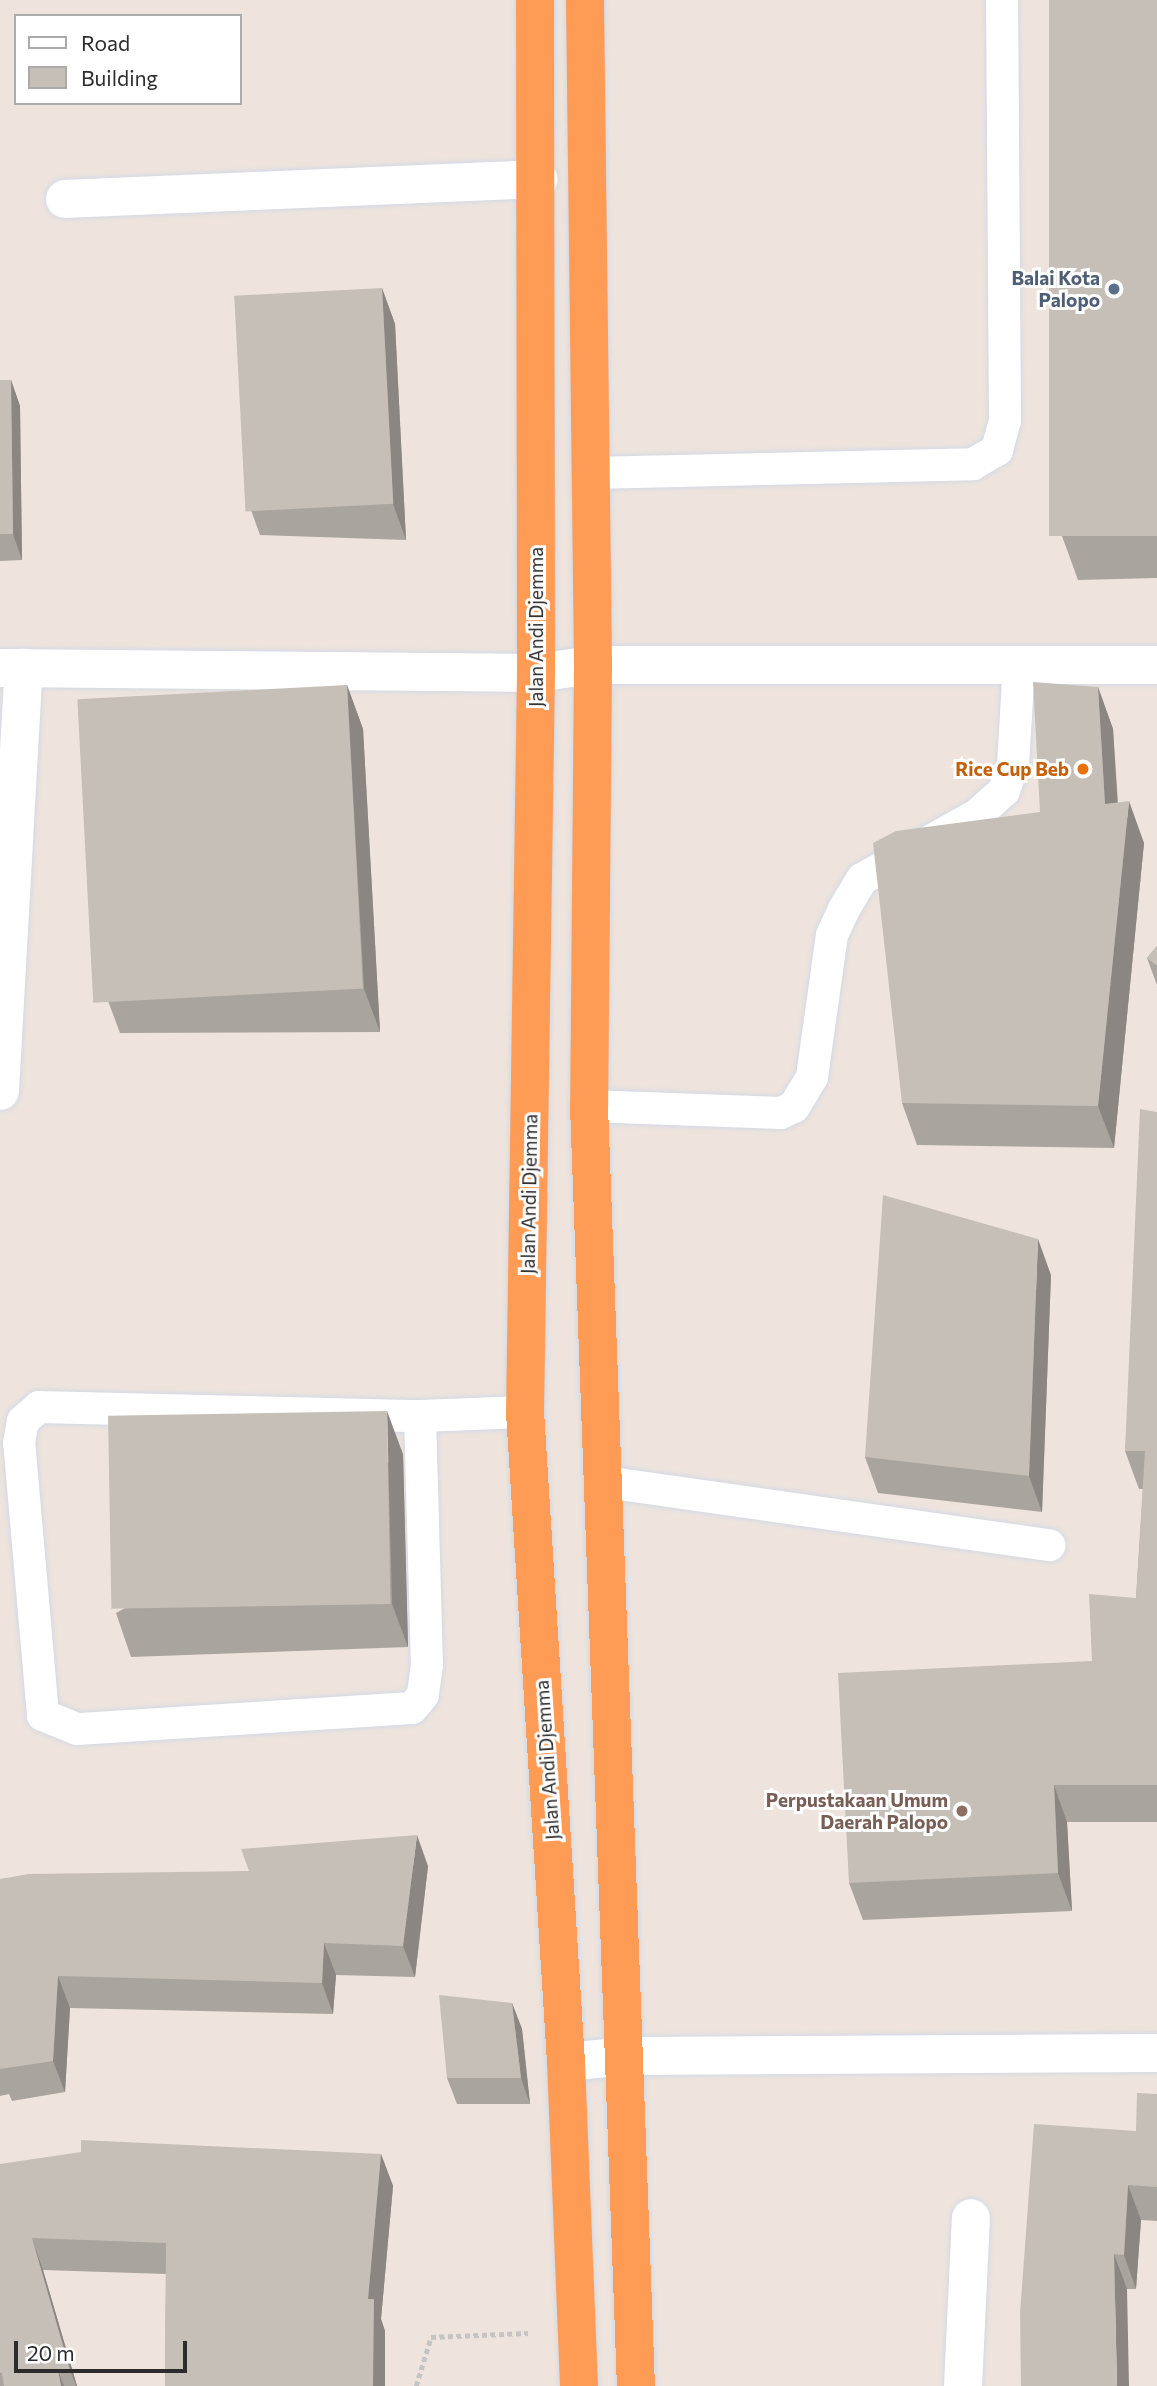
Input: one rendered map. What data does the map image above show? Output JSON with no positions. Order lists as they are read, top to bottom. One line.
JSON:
{"streets":{"highway":["Jalan Andi Djemma"]},"places":["Balai Kota Palopo","Rice Cup Beb","Perpustakaan Umum Daerah Palopo"],"legend":["Road","Building"],"scale_bar":"20 m"}
